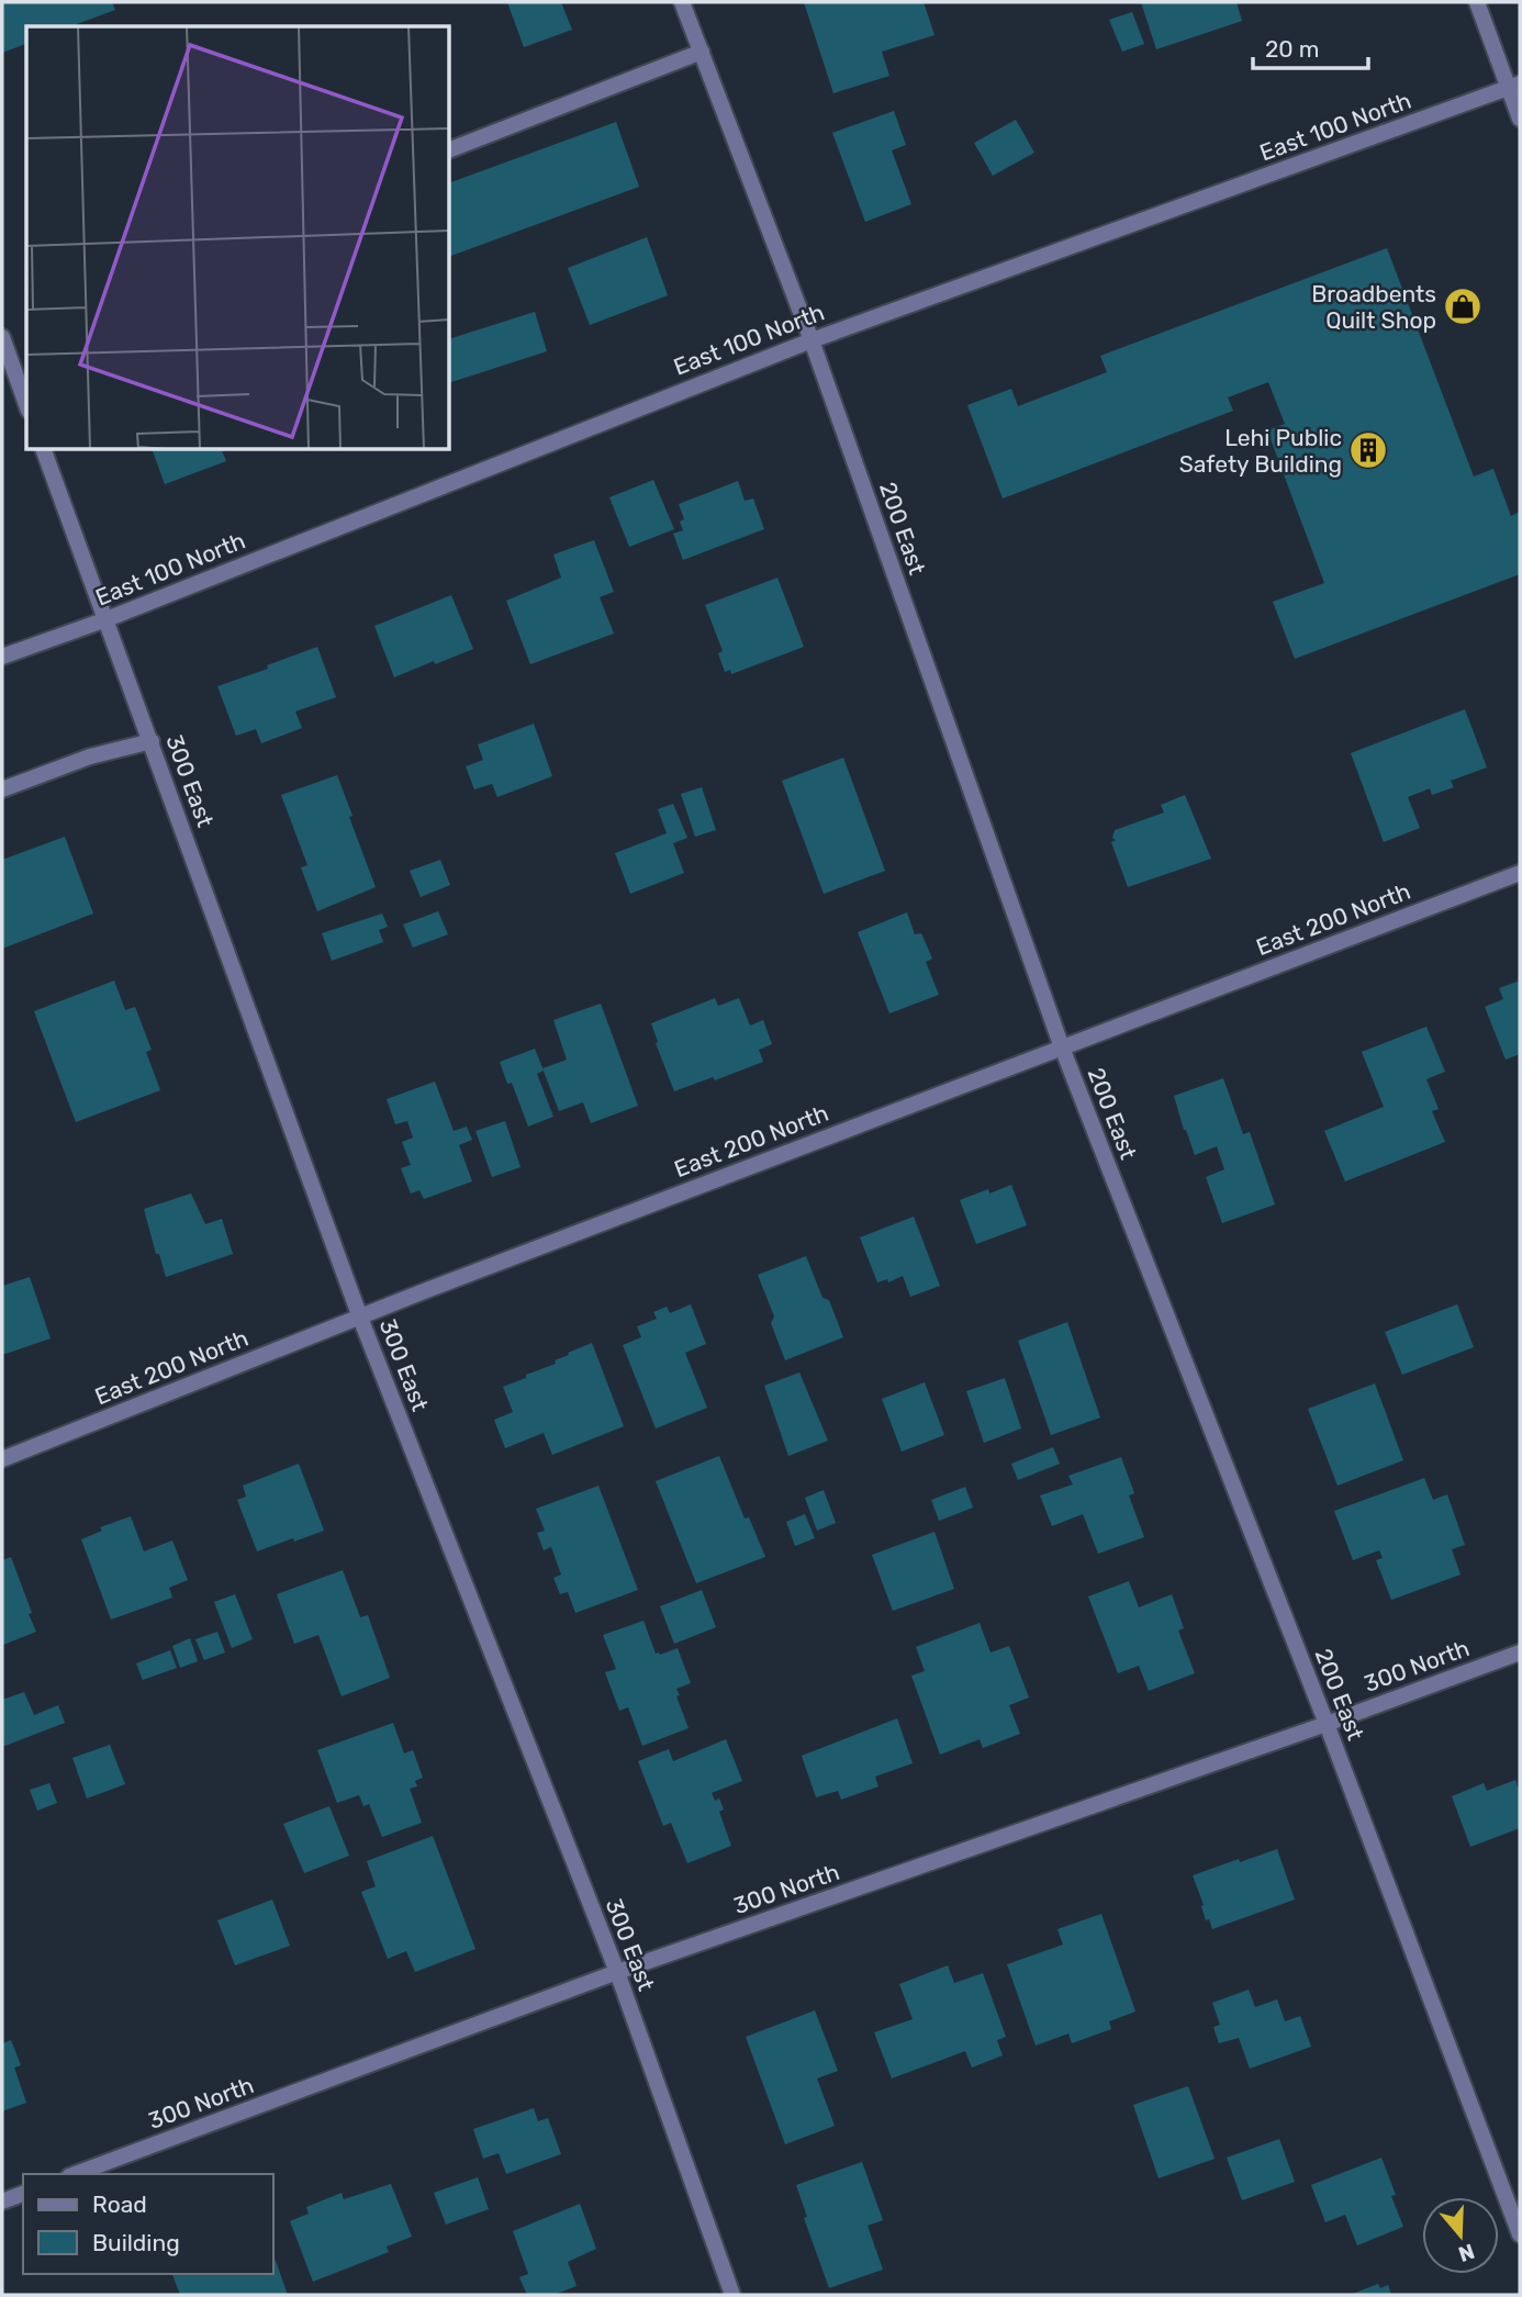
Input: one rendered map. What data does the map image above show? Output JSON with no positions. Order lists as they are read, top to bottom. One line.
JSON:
{"streets":{"street":["East 100 North","200 East","300 East","East 200 North","300 North"]},"crossings":[["East 100 North","200 East"],["East 100 North","300 East"],["200 East","East 200 North"],["200 East","300 North"],["300 East","East 200 North"],["300 East","300 North"]],"places":{"shop":["Broadbents Quilt Shop"],"building":["Lehi Public Safety Building"]},"legend":["Road","Building"],"scale_bar":"20 m","north":"bottom"}
